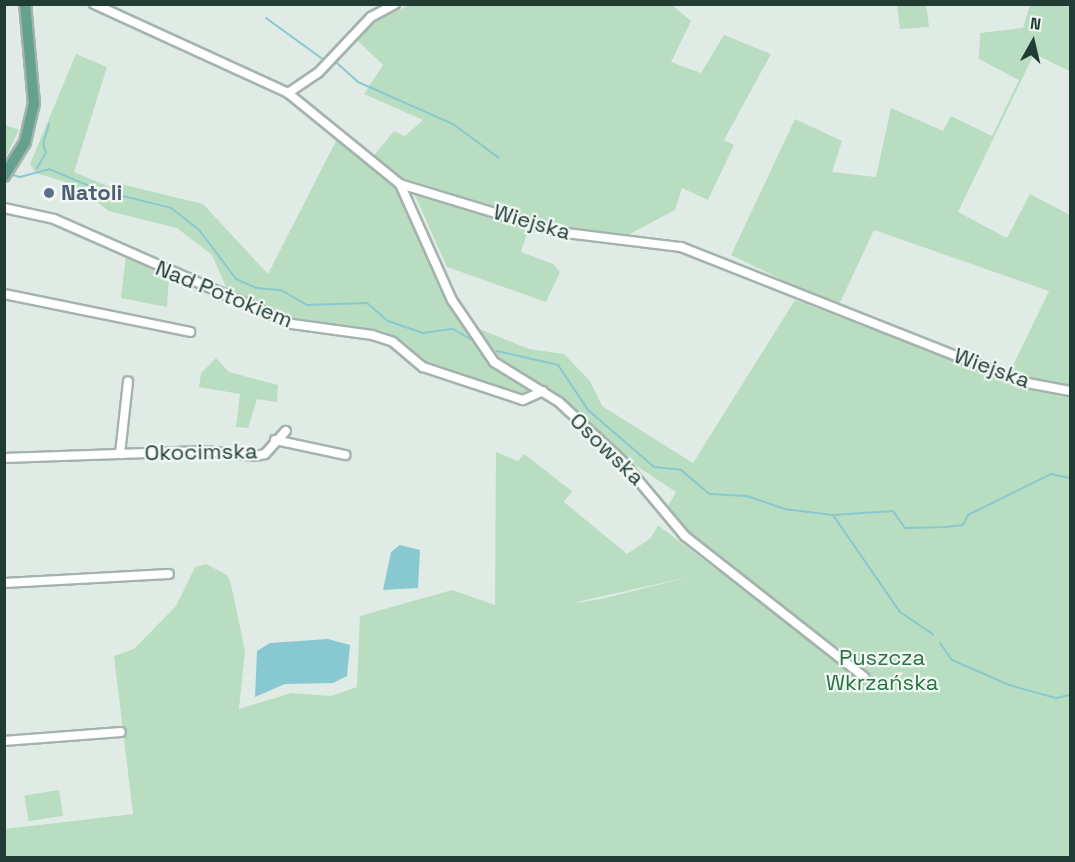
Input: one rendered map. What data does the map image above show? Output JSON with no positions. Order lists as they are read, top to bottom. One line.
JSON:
{"streets":{"street":["Wiejska","Nad Potokiem","Osowska","Okocimska"]},"crossings":[["Wiejska","Osowska"],["Nad Potokiem","Osowska"]],"parks":["Puszcza Wkrzańska"],"places":["Natoli"],"north":"top"}
